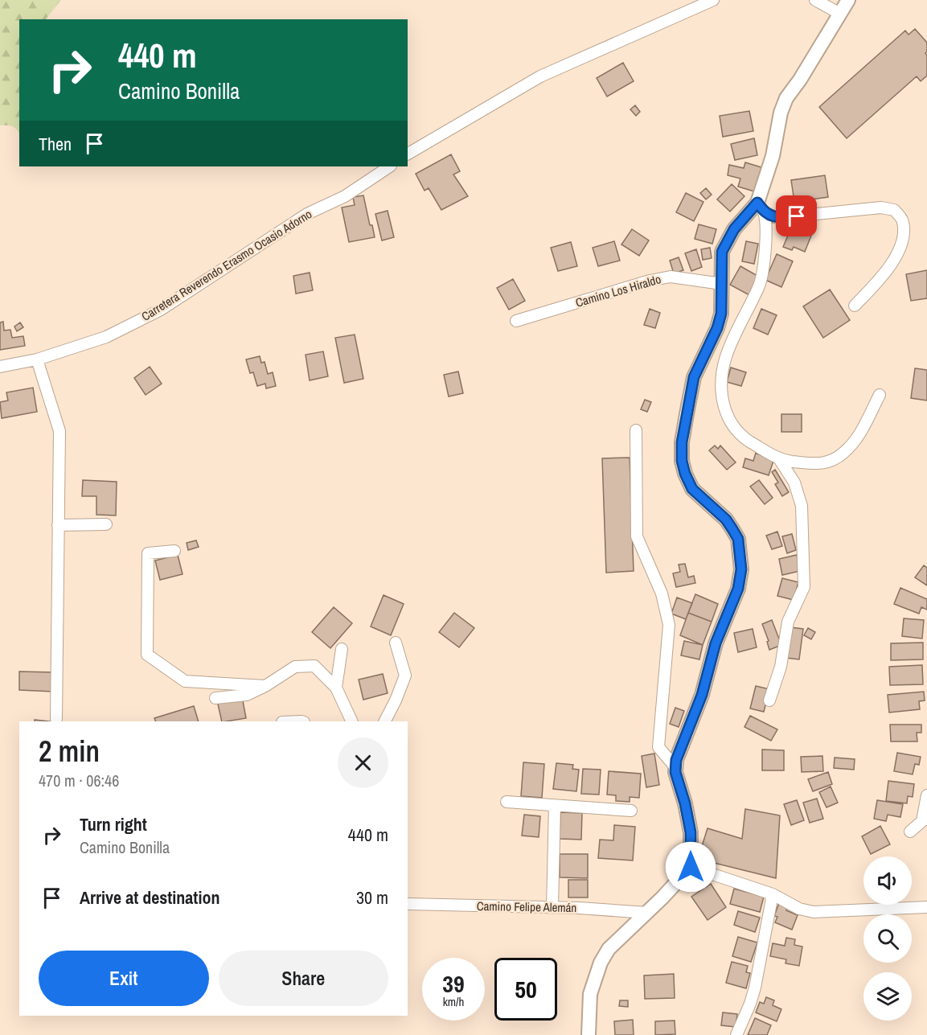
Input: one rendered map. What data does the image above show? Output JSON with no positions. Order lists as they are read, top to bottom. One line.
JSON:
{"streets":{"street":["Carretera Reverendo Erasmo Ocasio Adorno","Camino Los Hiraldo","Camino Felipe Alemán"]},"page":{"turn":["440 m","Camino Bonilla"],"then":"Then","heading":["2 min","470 m · 06:46"],"list":[{"name":"Turn right","note":"Camino Bonilla","value":"440 m"},{"name":"Arrive at destination","value":"30 m"}],"buttons":["Exit","Share"],"speed":"39 km/h","limit":"50"}}
